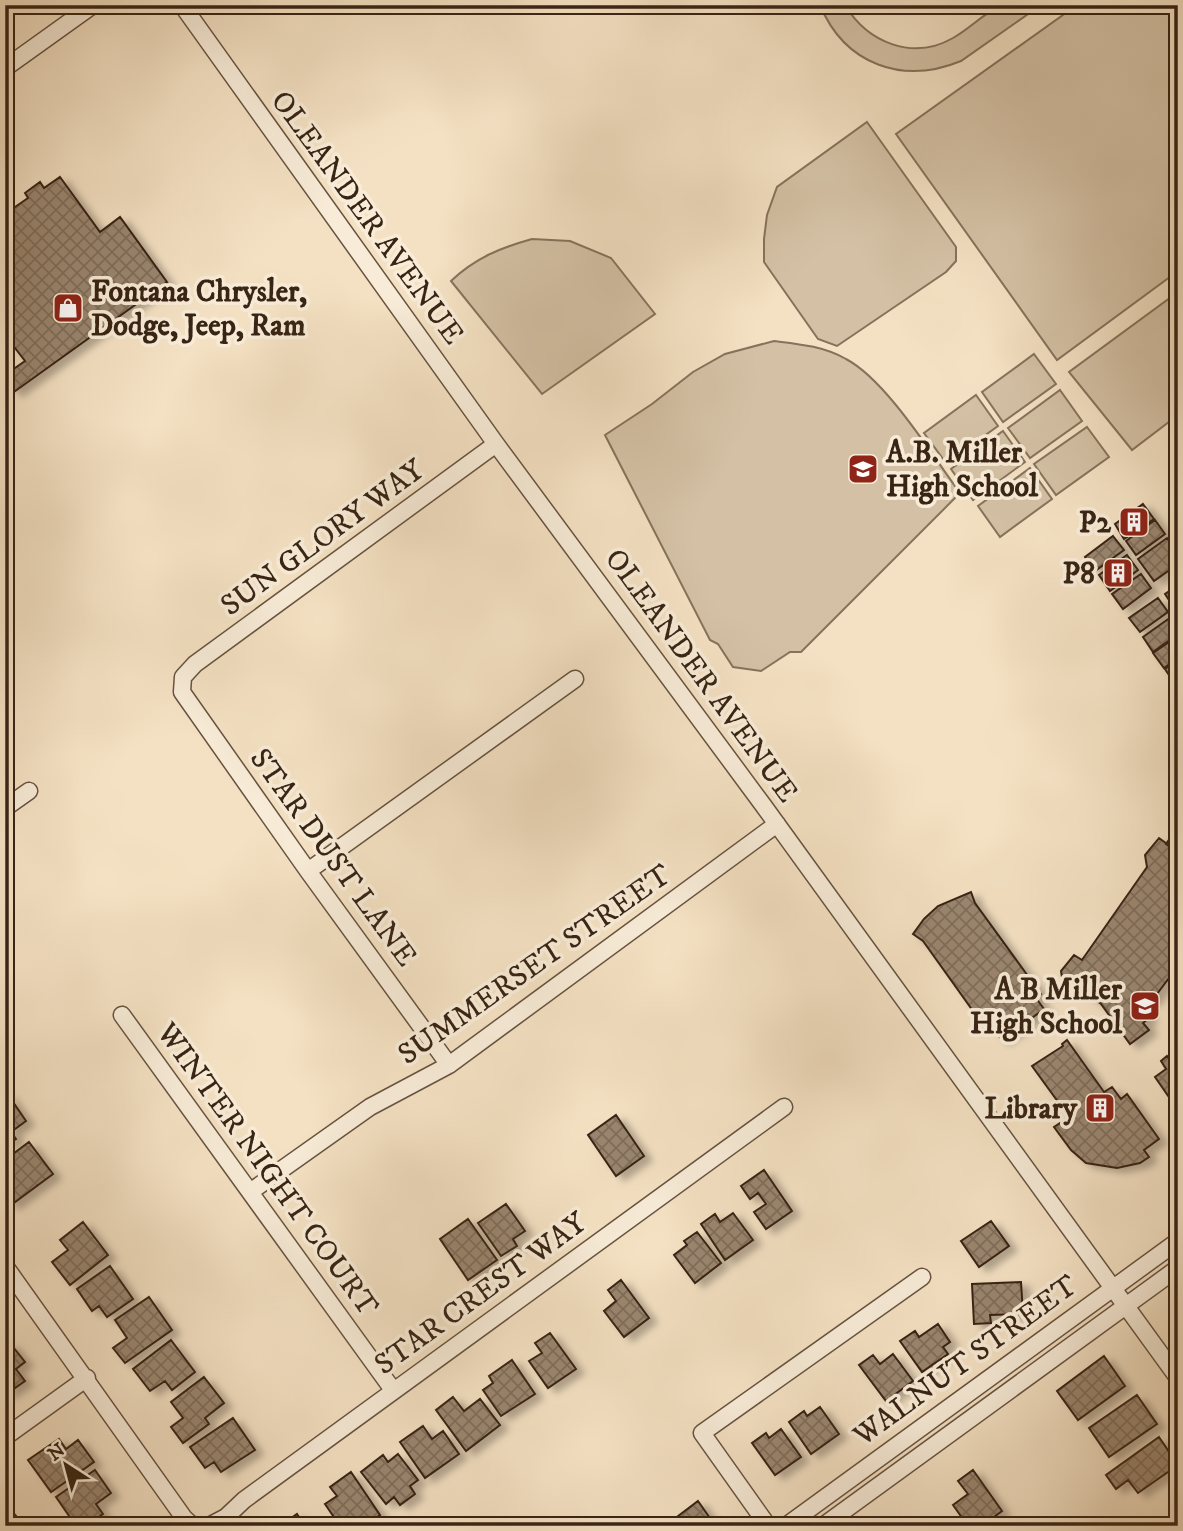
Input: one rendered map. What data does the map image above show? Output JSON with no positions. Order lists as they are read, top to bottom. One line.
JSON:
{"streets":{"street":["OLEANDER AVENUE","SUN GLORY WAY","STAR DUST LANE","SUMMERSET STREET","WINTER NIGHT COURT","STAR CREST WAY","WALNUT STREET"]},"crossings":[["OLEANDER AVENUE","SUN GLORY WAY"],["OLEANDER AVENUE","SUMMERSET STREET"],["OLEANDER AVENUE","WALNUT STREET"],["SUN GLORY WAY","STAR DUST LANE"],["STAR DUST LANE","SUMMERSET STREET"],["SUMMERSET STREET","WINTER NIGHT COURT"],["WINTER NIGHT COURT","STAR CREST WAY"]],"places":{"shop":["Fontana Chrysler, Dodge, Jeep, Ram"],"school or university":["A.B. Miller High School","A B Miller High School"],"building":["P2","P8","Library"]},"north":"top left"}
